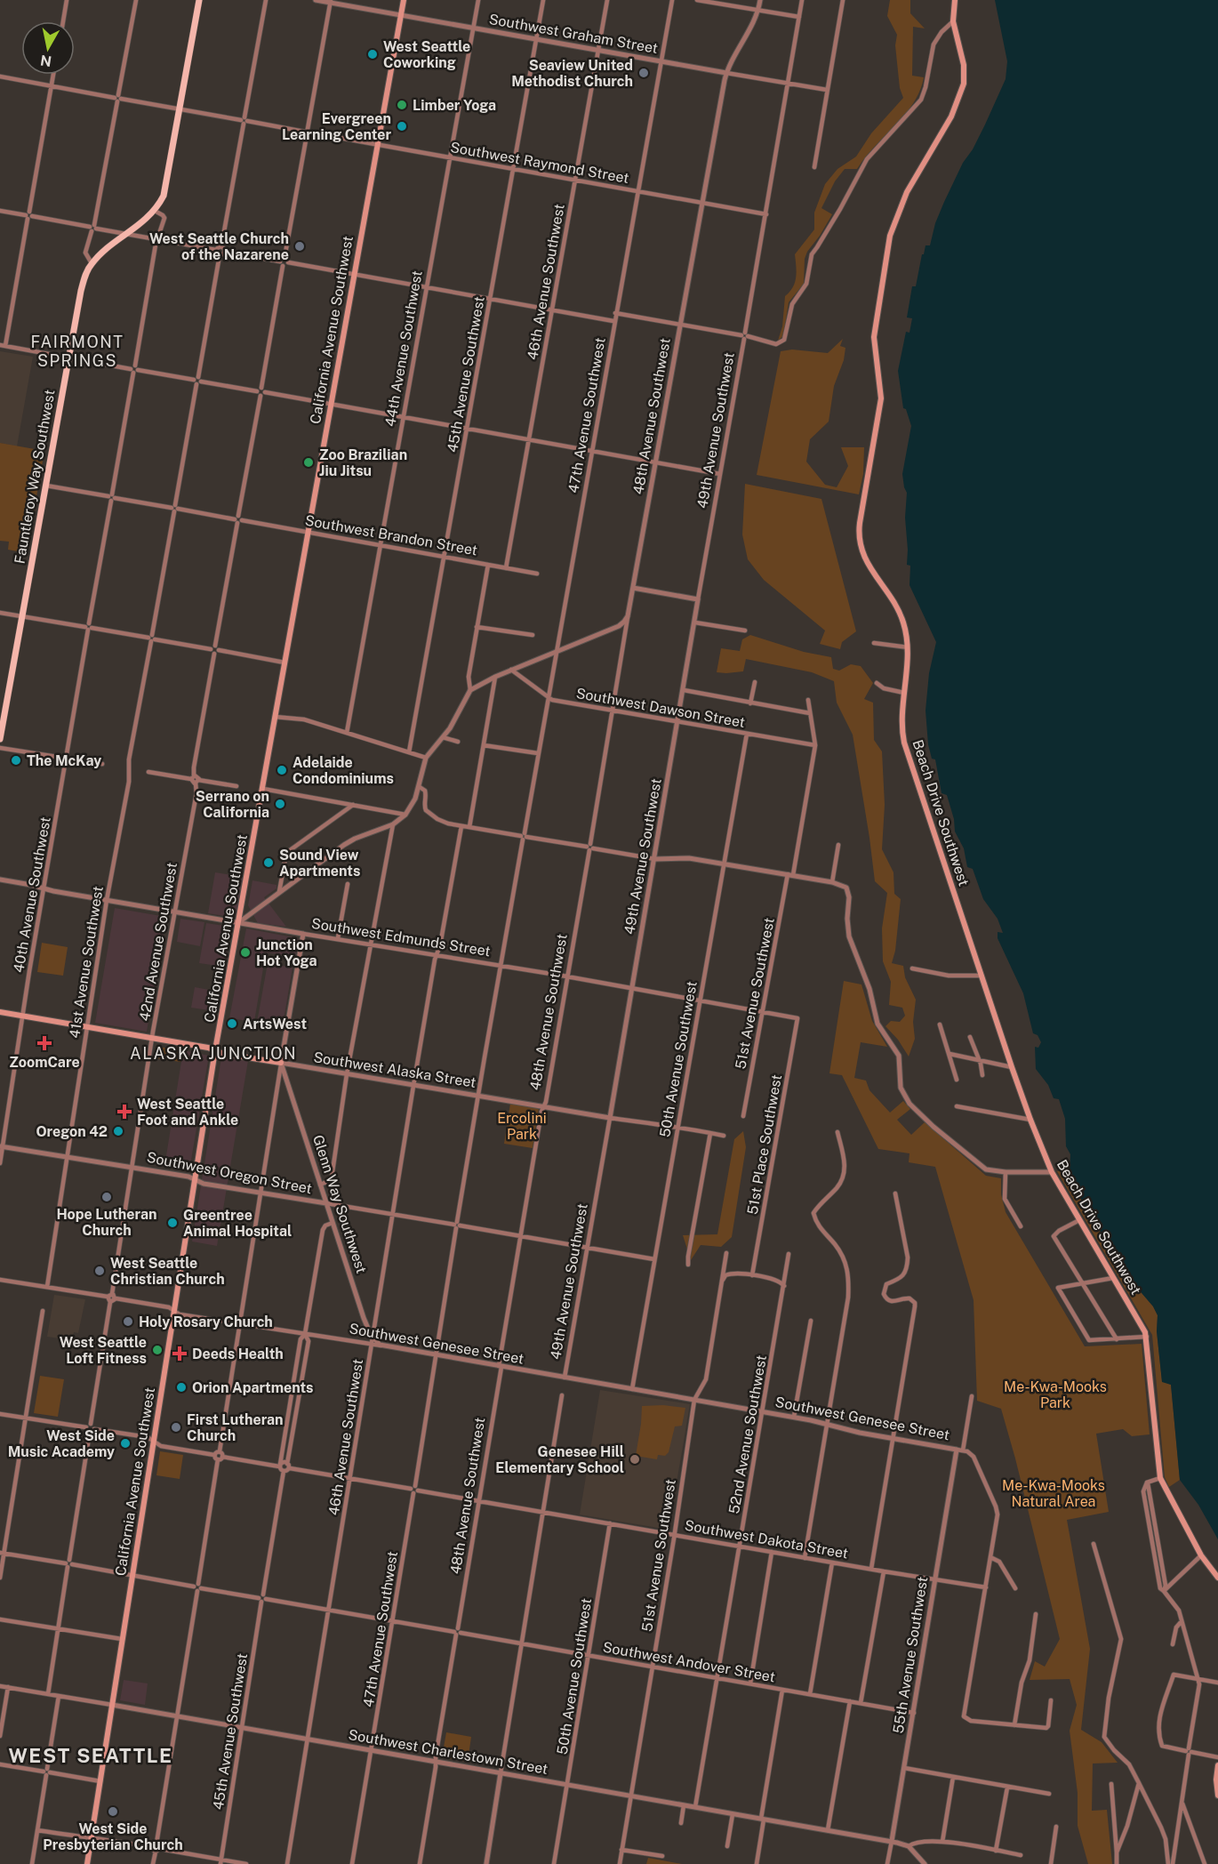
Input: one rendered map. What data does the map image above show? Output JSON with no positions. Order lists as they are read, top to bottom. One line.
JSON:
{"streets":{"main road":["California Avenue Southwest","Fauntleroy Way Southwest","Beach Drive Southwest","Southwest Alaska Street"],"street":["Southwest Graham Street","Southwest Raymond Street","46th Avenue Southwest","44th Avenue Southwest","45th Avenue Southwest","47th Avenue Southwest","48th Avenue Southwest","49th Avenue Southwest","Southwest Brandon Street","Southwest Dawson Street","40th Avenue Southwest","Southwest Edmunds Street","42nd Avenue Southwest","41st Avenue Southwest","51st Avenue Southwest","50th Avenue Southwest","51st Place Southwest","Southwest Oregon Street","Glenn Way Southwest","Southwest Genesee Street","52nd Avenue Southwest","Southwest Dakota Street","55th Avenue Southwest","Southwest Andover Street","Southwest Charlestown Street"]},"crossings":[["Southwest Graham Street","46th Avenue Southwest"],["Southwest Graham Street","California Avenue Southwest"],["Southwest Graham Street","44th Avenue Southwest"],["Southwest Graham Street","45th Avenue Southwest"],["Southwest Graham Street","47th Avenue Southwest"],["Southwest Graham Street","48th Avenue Southwest"],["Southwest Graham Street","49th Avenue Southwest"],["Southwest Raymond Street","46th Avenue Southwest"],["Southwest Raymond Street","California Avenue Southwest"],["Southwest Raymond Street","44th Avenue Southwest"],["Southwest Raymond Street","45th Avenue Southwest"],["Southwest Raymond Street","47th Avenue Southwest"],["Southwest Raymond Street","48th Avenue Southwest"],["Southwest Raymond Street","49th Avenue Southwest"],["Southwest Raymond Street","Fauntleroy Way Southwest"],["46th Avenue Southwest","Southwest Brandon Street"],["46th Avenue Southwest","Southwest Edmunds Street"],["46th Avenue Southwest","Southwest Alaska Street"],["46th Avenue Southwest","Southwest Oregon Street"],["46th Avenue Southwest","Glenn Way Southwest"],["46th Avenue Southwest","Southwest Genesee Street"],["46th Avenue Southwest","Southwest Dakota Street"],["46th Avenue Southwest","Southwest Andover Street"],["46th Avenue Southwest","Southwest Charlestown Street"],["California Avenue Southwest","Southwest Brandon Street"],["California Avenue Southwest","Southwest Edmunds Street"],["California Avenue Southwest","Southwest Alaska Street"],["California Avenue Southwest","Southwest Oregon Street"],["California Avenue Southwest","Southwest Genesee Street"],["California Avenue Southwest","Southwest Andover Street"],["California Avenue Southwest","Southwest Charlestown Street"],["44th Avenue Southwest","Southwest Brandon Street"],["45th Avenue Southwest","Southwest Brandon Street"],["45th Avenue Southwest","Southwest Andover Street"],["45th Avenue Southwest","Southwest Charlestown Street"],["47th Avenue Southwest","Southwest Dawson Street"],["47th Avenue Southwest","Southwest Edmunds Street"],["47th Avenue Southwest","Southwest Alaska Street"],["47th Avenue Southwest","Southwest Oregon Street"],["47th Avenue Southwest","Southwest Genesee Street"],["47th Avenue Southwest","Southwest Dakota Street"],["47th Avenue Southwest","Southwest Andover Street"],["47th Avenue Southwest","Southwest Charlestown Street"],["48th Avenue Southwest","Southwest Dawson Street"],["48th Avenue Southwest","Southwest Edmunds Street"],["48th Avenue Southwest","Southwest Alaska Street"],["48th Avenue Southwest","Southwest Oregon Street"],["48th Avenue Southwest","Southwest Genesee Street"],["48th Avenue Southwest","Southwest Dakota Street"],["48th Avenue Southwest","Southwest Andover Street"],["48th Avenue Southwest","Southwest Charlestown Street"],["49th Avenue Southwest","Southwest Dawson Street"],["49th Avenue Southwest","Southwest Edmunds Street"],["49th Avenue Southwest","Southwest Alaska Street"],["49th Avenue Southwest","Southwest Oregon Street"],["49th Avenue Southwest","Southwest Genesee Street"],["Fauntleroy Way Southwest","Southwest Brandon Street"],["Fauntleroy Way Southwest","40th Avenue Southwest"],["Southwest Brandon Street","40th Avenue Southwest"],["Southwest Brandon Street","41st Avenue Southwest"],["Southwest Dawson Street","51st Avenue Southwest"],["Southwest Dawson Street","50th Avenue Southwest"],["40th Avenue Southwest","Southwest Edmunds Street"],["40th Avenue Southwest","Southwest Alaska Street"],["40th Avenue Southwest","Southwest Oregon Street"],["Southwest Edmunds Street","42nd Avenue Southwest"],["Southwest Edmunds Street","41st Avenue Southwest"],["Southwest Edmunds Street","51st Avenue Southwest"],["Southwest Edmunds Street","50th Avenue Southwest"],["Southwest Edmunds Street","51st Place Southwest"],["42nd Avenue Southwest","Southwest Alaska Street"],["42nd Avenue Southwest","Southwest Oregon Street"],["42nd Avenue Southwest","Southwest Genesee Street"],["42nd Avenue Southwest","Southwest Andover Street"],["42nd Avenue Southwest","Southwest Charlestown Street"],["41st Avenue Southwest","Southwest Alaska Street"],["41st Avenue Southwest","Southwest Oregon Street"],["41st Avenue Southwest","Southwest Genesee Street"],["51st Avenue Southwest","Southwest Genesee Street"],["51st Avenue Southwest","Southwest Dakota Street"],["51st Avenue Southwest","Southwest Andover Street"],["51st Avenue Southwest","Southwest Charlestown Street"],["50th Avenue Southwest","Southwest Alaska Street"],["50th Avenue Southwest","Southwest Oregon Street"],["50th Avenue Southwest","Southwest Genesee Street"],["50th Avenue Southwest","Southwest Dakota Street"],["50th Avenue Southwest","Southwest Andover Street"],["50th Avenue Southwest","Southwest Charlestown Street"],["Southwest Alaska Street","Glenn Way Southwest"],["Southwest Oregon Street","Glenn Way Southwest"],["Glenn Way Southwest","Southwest Genesee Street"],["Southwest Genesee Street","52nd Avenue Southwest"],["Southwest Genesee Street","55th Avenue Southwest"],["52nd Avenue Southwest","Southwest Dakota Street"],["52nd Avenue Southwest","Southwest Andover Street"],["52nd Avenue Southwest","Southwest Charlestown Street"],["Southwest Dakota Street","55th Avenue Southwest"],["55th Avenue Southwest","Southwest Andover Street"],["55th Avenue Southwest","Southwest Charlestown Street"]],"districts":["FAIRMONT SPRINGS","ALASKA JUNCTION","WEST SEATTLE"],"parks":["Ercolini Park","Me-Kwa-Mooks Park","Me-Kwa-Mooks Natural Area"],"places":{"other":["West Seattle Coworking","Seaview United Methodist Church","Limber Yoga","Evergreen Learning Center","West Seattle Church of the Nazarene","Zoo Brazilian Jiu Jitsu","The McKay","Adelaide Condominiums","Serrano on California","Sound View Apartments","Junction Hot Yoga","ArtsWest","Oregon 42","Hope Lutheran Church","Greentree Animal Hospital","West Seattle Christian Church","Holy Rosary Church","West Seattle Loft Fitness","Orion Apartments","First Lutheran Church","West Side Music Academy","Genesee Hill Elementary School","West Side Presbyterian Church"],"health":["ZoomCare","West Seattle Foot and Ankle","Deeds Health"]},"north":"bottom"}
